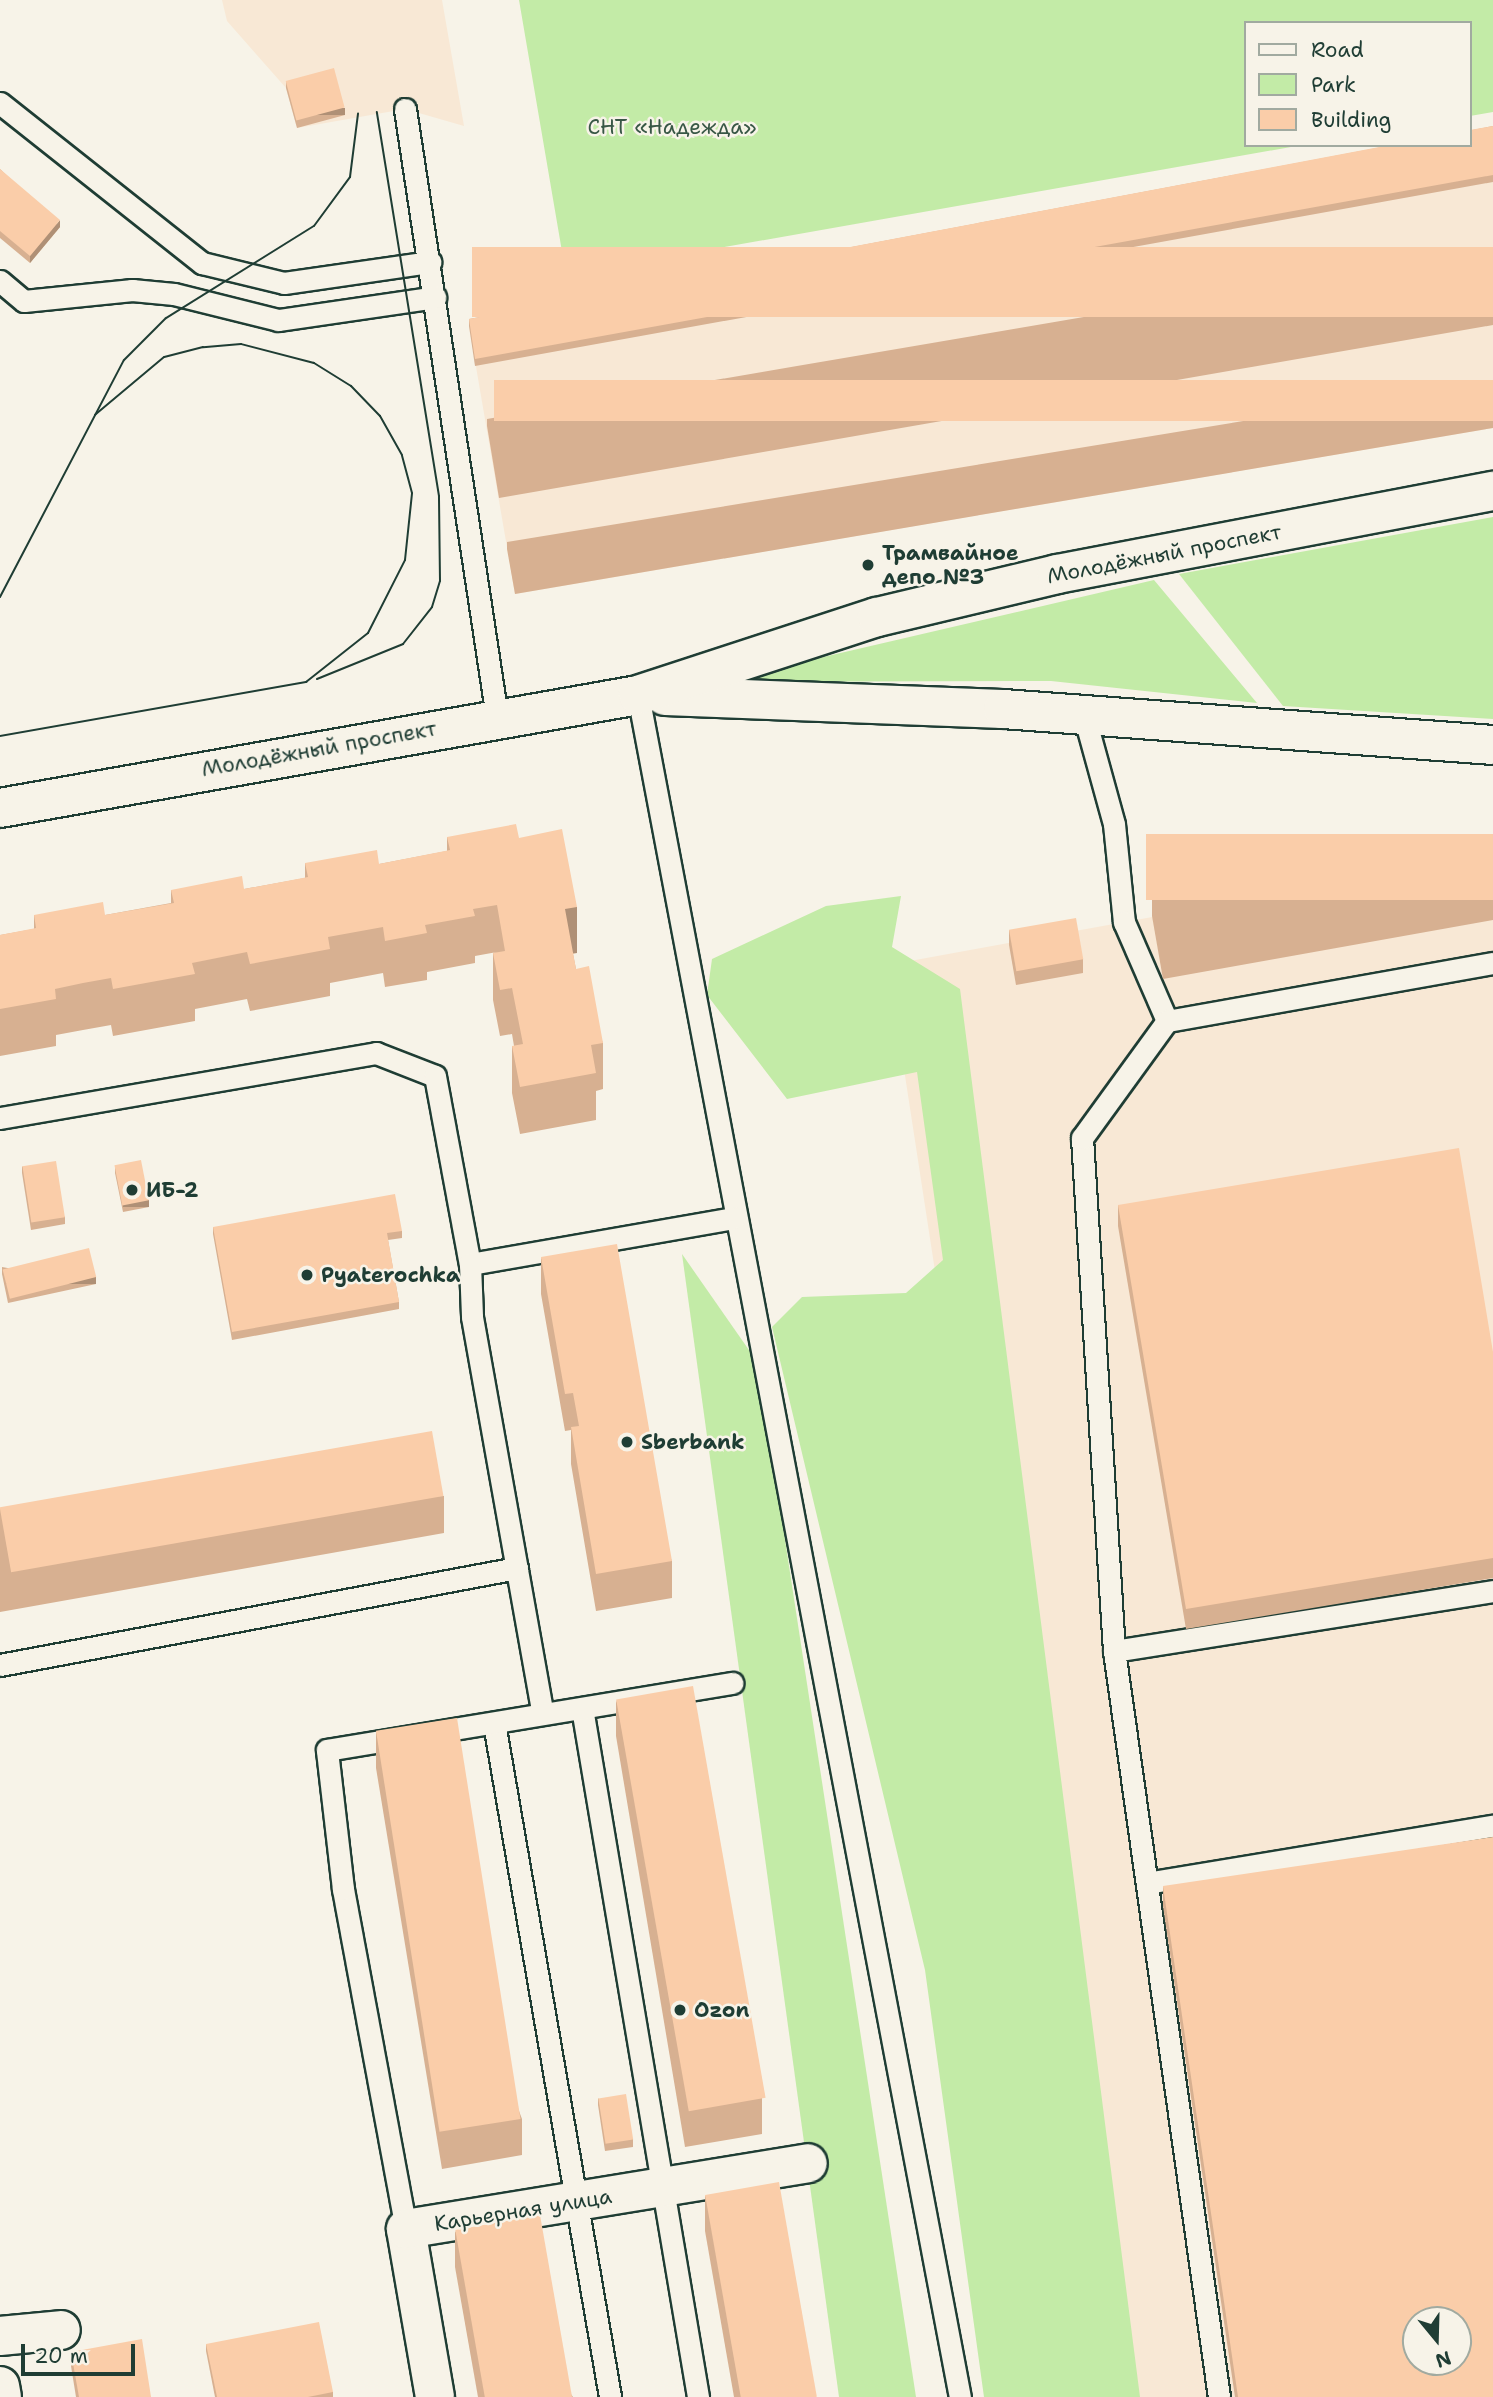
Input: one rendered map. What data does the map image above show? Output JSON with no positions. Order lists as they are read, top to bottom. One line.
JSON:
{"streets":{"main road":["Молодёжный проспект","Карьерная улица"]},"parks":["СНТ «Надежда»"],"places":["Трамвайное депо №3","ИБ-2","Pyaterochka","Sberbank","Ozon"],"legend":["Road","Park","Building"],"scale_bar":"20 m","north":"bottom"}
